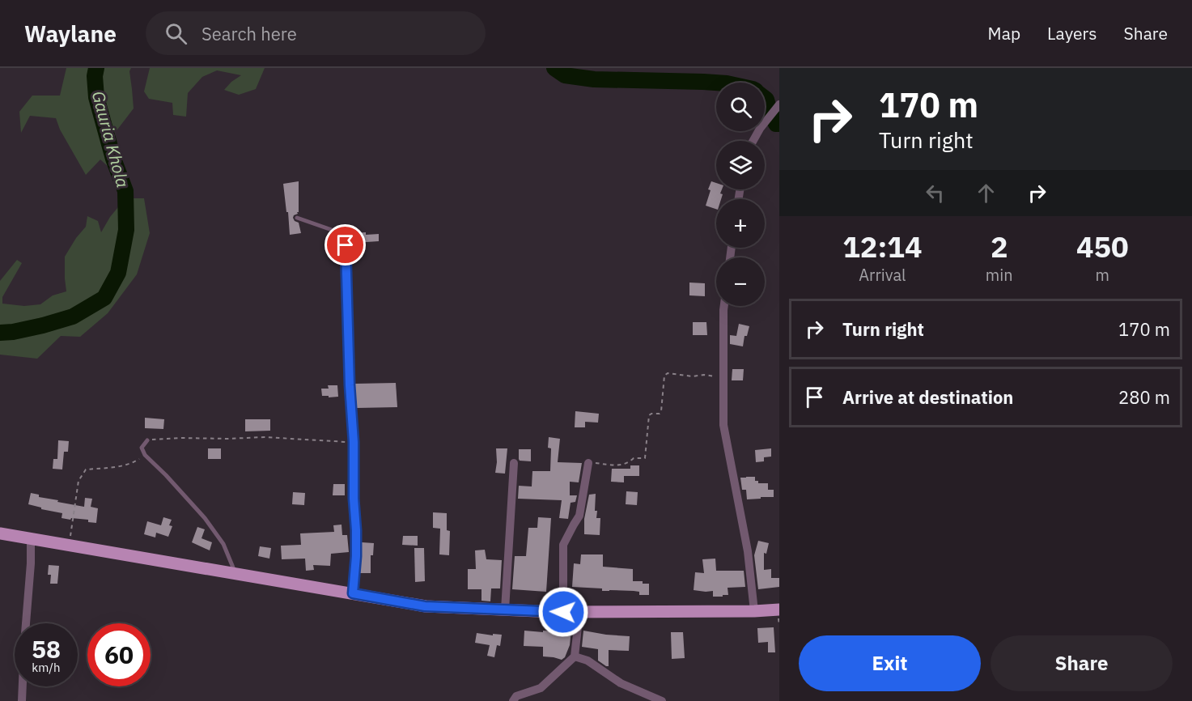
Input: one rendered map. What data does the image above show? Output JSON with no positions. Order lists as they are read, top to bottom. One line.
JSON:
{"water":["Gauria Khola"],"page":{"header":"Waylane","search":"Search here","nav":["Map","Layers","Share"],"turn":["170 m","Turn right"],"map_buttons":["+","−"],"eta":["12:14","Arrival","2","min","450","m"],"list":[{"name":"Turn right","value":"170 m"},{"name":"Arrive at destination","value":"280 m"}],"speed":"58 km/h","limit":"60","buttons":["Exit","Share"]}}
